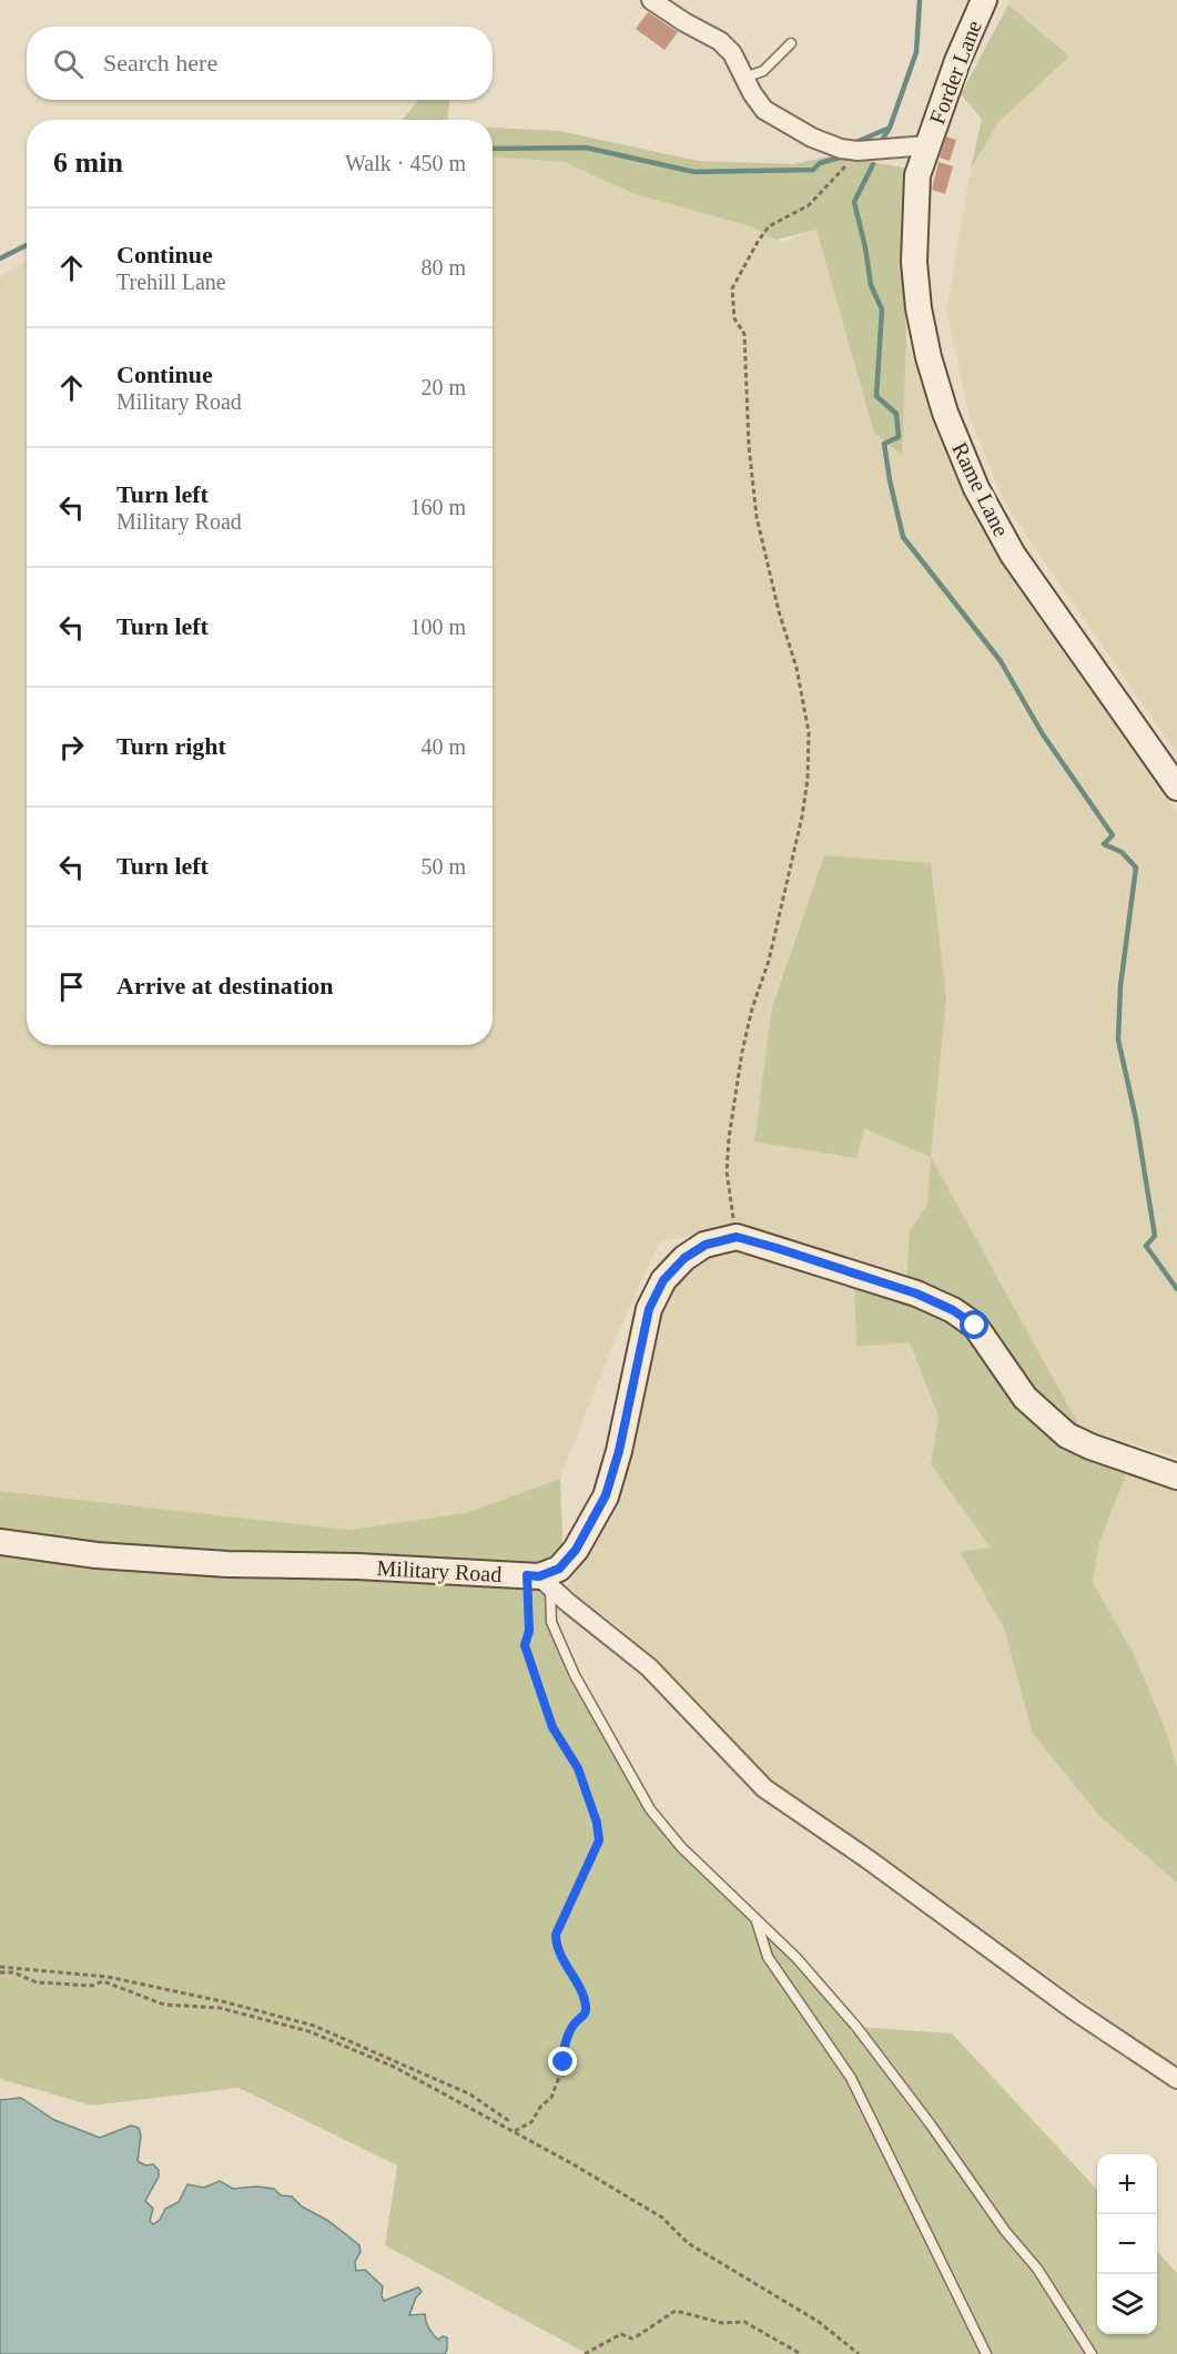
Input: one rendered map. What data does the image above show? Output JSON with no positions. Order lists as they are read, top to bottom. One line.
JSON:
{"streets":{"street":["Forder Lane","Rame Lane","Military Road"]},"crossings":[["Forder Lane","Rame Lane"]],"page":{"search":"Search here","heading":["6 min","Walk · 450 m"],"list":[["Continue","Trehill Lane","80 m"],["Continue","Military Road","20 m"],["Turn left","Military Road","160 m"],["Turn left","100 m"],["Turn right","40 m"],["Turn left","50 m"],"Arrive at destination"],"map_buttons":["+","−"]}}
